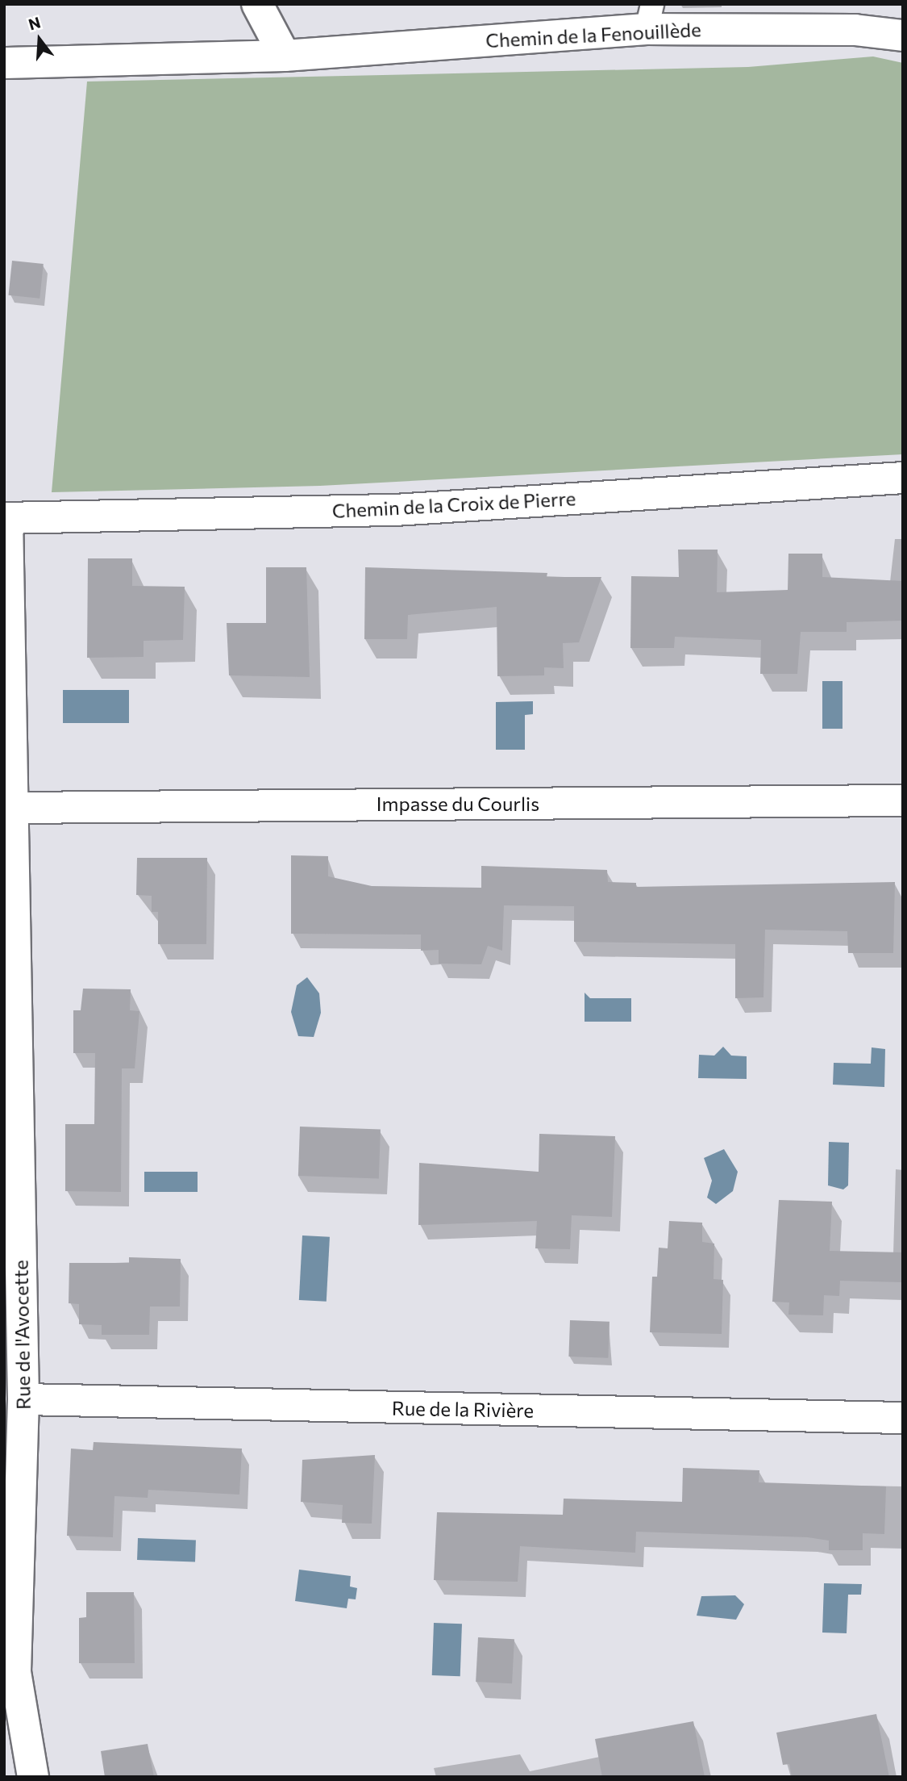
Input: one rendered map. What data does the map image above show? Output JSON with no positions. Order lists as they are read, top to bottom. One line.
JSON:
{"streets":{"street":["Chemin de la Fenouillède","Chemin de la Croix de Pierre","Impasse du Courlis","Rue de l'Avocette","Rue de la Rivière"]},"crossings":[["Chemin de la Croix de Pierre","Rue de l'Avocette"],["Impasse du Courlis","Rue de l'Avocette"],["Rue de l'Avocette","Rue de la Rivière"]],"north":"top"}
